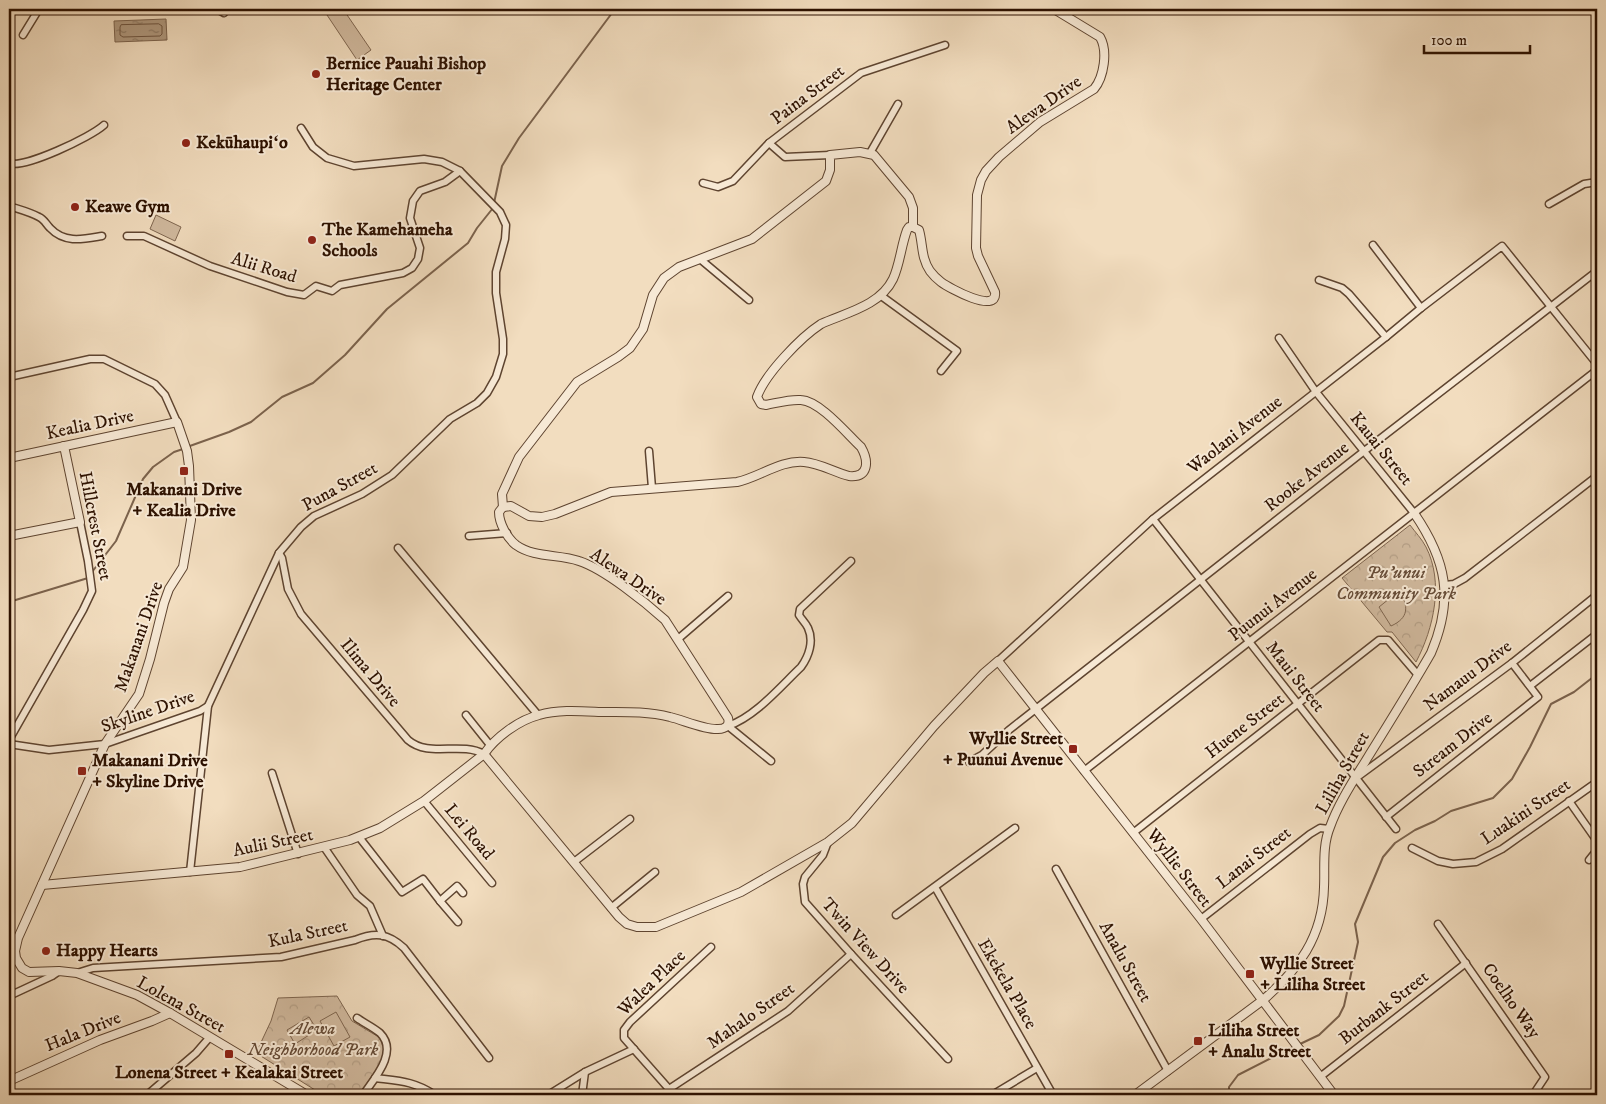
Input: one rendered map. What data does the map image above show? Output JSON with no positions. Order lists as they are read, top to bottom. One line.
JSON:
{"streets":{"street":["Paina Street","Alewa Drive","Alii Road","Kealia Drive","Waolani Avenue","Kauai Street","Rooke Avenue","Puna Street","Hillcrest Street","Puunui Avenue","Makanani Drive","Ilima Drive","Namauu Drive","Maui Street","Skyline Drive","Huene Street","Stream Drive","Liliha Street","Luakini Street","Lei Road","Aulii Street","Lanai Street","Wyllie Street","Kula Street","Twin View Drive","Analu Street","Walea Place","Ekekela Place","Coelho Way","Lolena Street","Burbank Street","Mahalo Street","Hala Drive"]},"crossings":[["Alii Road","Puna Street"],["Kealia Drive","Hillcrest Street"],["Kealia Drive","Makanani Drive"],["Waolani Avenue","Kauai Street"],["Waolani Avenue","Rooke Avenue"],["Waolani Avenue","Maui Street"],["Waolani Avenue","Wyllie Street"],["Kauai Street","Rooke Avenue"],["Kauai Street","Puunui Avenue"],["Kauai Street","Liliha Street"],["Rooke Avenue","Maui Street"],["Rooke Avenue","Wyllie Street"],["Puna Street","Ilima Drive"],["Puna Street","Skyline Drive"],["Puna Street","Aulii Street"],["Puunui Avenue","Maui Street"],["Puunui Avenue","Wyllie Street"],["Makanani Drive","Skyline Drive"],["Makanani Drive","Aulii Street"],["Makanani Drive","Lolena Street"],["Ilima Drive","Aulii Street"],["Namauu Drive","Maui Street"],["Namauu Drive","Liliha Street"],["Maui Street","Huene Street"],["Maui Street","Stream Drive"],["Maui Street","Liliha Street"],["Huene Street","Liliha Street"],["Huene Street","Wyllie Street"],["Liliha Street","Lanai Street"],["Liliha Street","Wyllie Street"],["Liliha Street","Analu Street"],["Lei Road","Aulii Street"],["Lanai Street","Wyllie Street"],["Wyllie Street","Burbank Street"],["Kula Street","Lolena Street"],["Twin View Drive","Mahalo Street"],["Walea Place","Mahalo Street"],["Coelho Way","Burbank Street"],["Lolena Street","Hala Drive"]],"parks":["Pu'unui Community Park","Alewa Neighborhood Park"],"places":{"other":["Bernice Pauahi Bishop Heritage Center","Kekūhaupiʻo","Keawe Gym","The Kamehameha Schools","Happy Hearts"],"transit":["Makanani Drive + Kealia Drive","Wyllie Street + Puunui Avenue","Makanani Drive + Skyline Drive","Wyllie Street + Liliha Street","Liliha Street + Analu Street","Lonena Street + Kealakai Street"]},"scale_bar":"100 m"}
